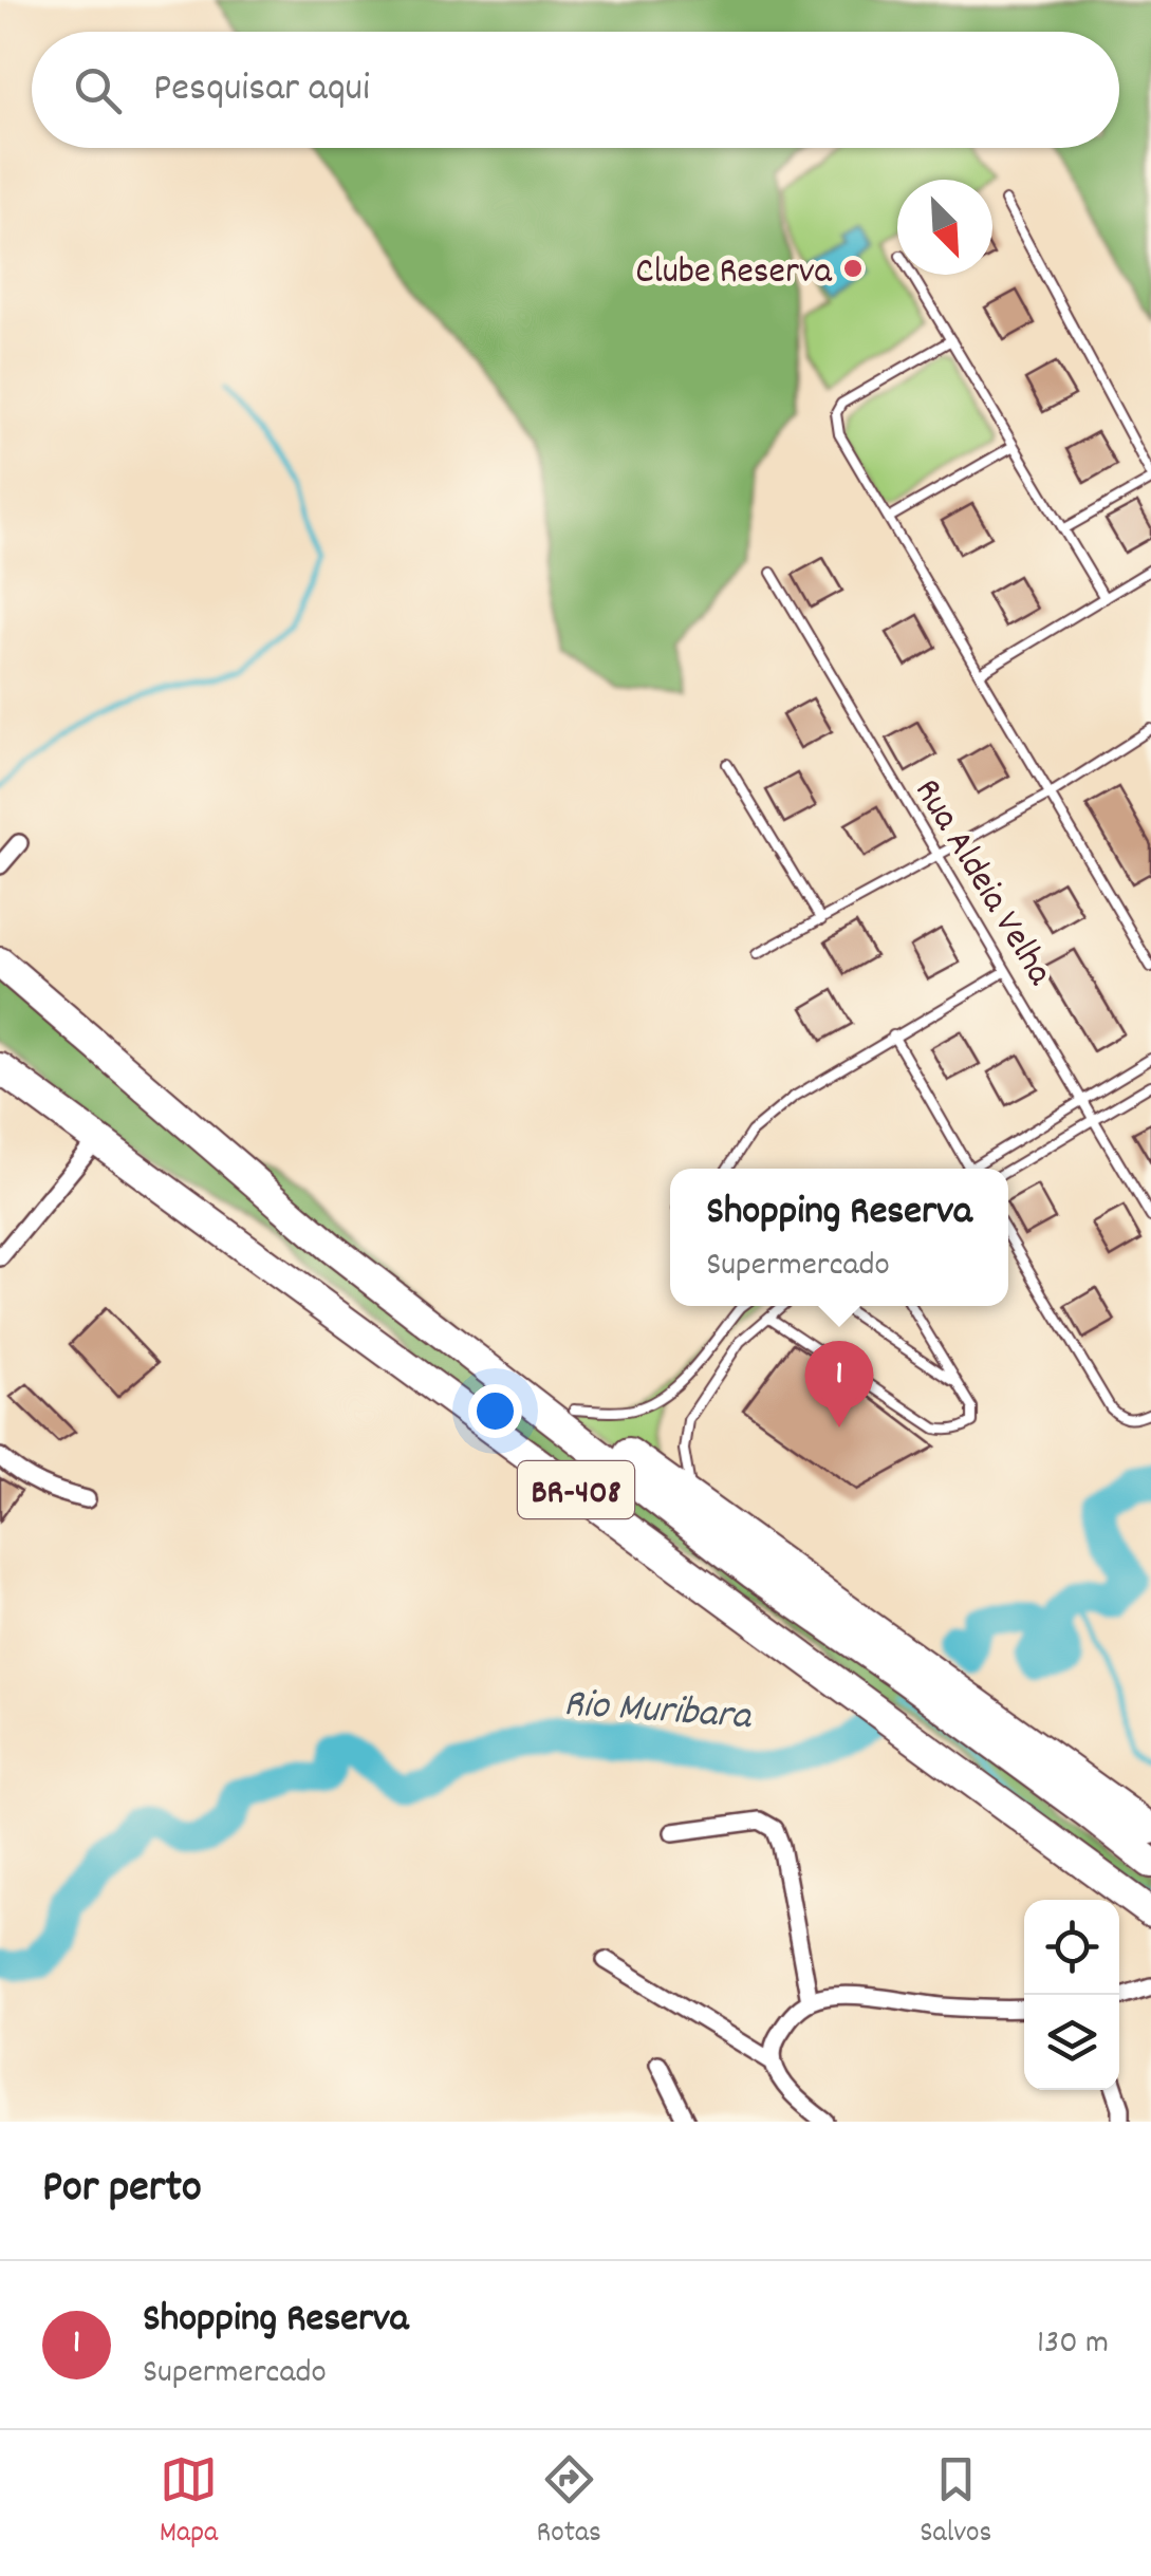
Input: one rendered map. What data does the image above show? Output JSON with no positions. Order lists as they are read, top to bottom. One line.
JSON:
{"streets":{"highway":["BR-408"],"lane":["Rua Aldeia Velha"]},"water":["Rio Muribara"],"places":["Clube Reserva"],"north":"bottom right","page":{"search":"Pesquisar aqui","popup":["Shopping Reserva","Supermercado"],"pins":"1","heading":"Por perto","list":[{"mark":"1","name":"Shopping Reserva","note":"Supermercado","value":"130 m"}],"nav":["Mapa","Rotas","Salvos"]}}
